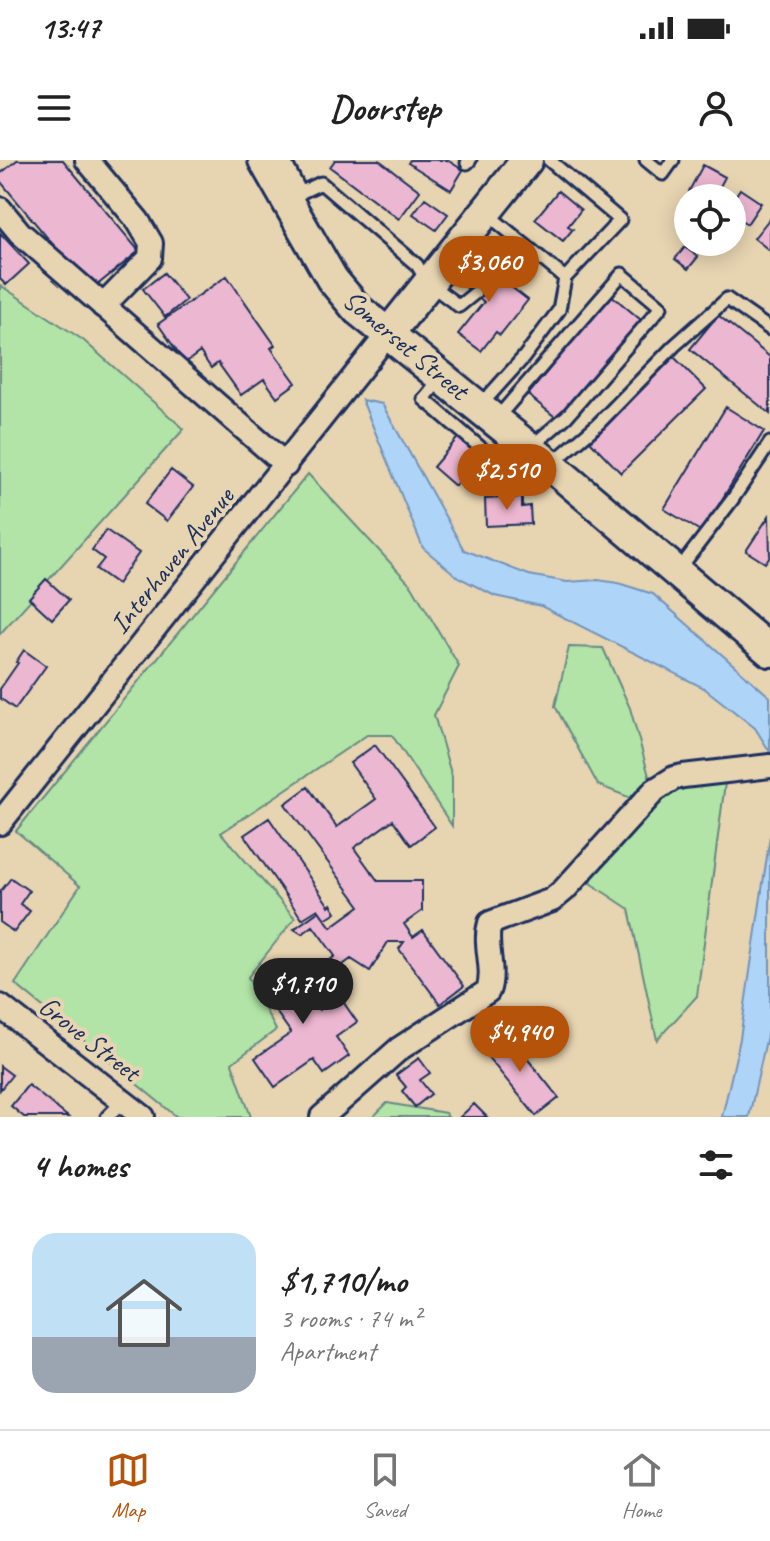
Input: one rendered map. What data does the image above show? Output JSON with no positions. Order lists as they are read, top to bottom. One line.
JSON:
{"streets":{"main road":["Somerset Street"],"street":["Interhaven Avenue","Grove Street"]},"crossings":[["Somerset Street","Interhaven Avenue"]],"page":{"status":"13:47","header":"Doorstep","price":["$3,060","$2,510","$1,710","$4,940"],"heading":"4 homes","list":[{"name":"$1,710/mo","note":"3 rooms · 74 m² · Apartment"}],"tabs":["Map","Saved","Home"]}}
